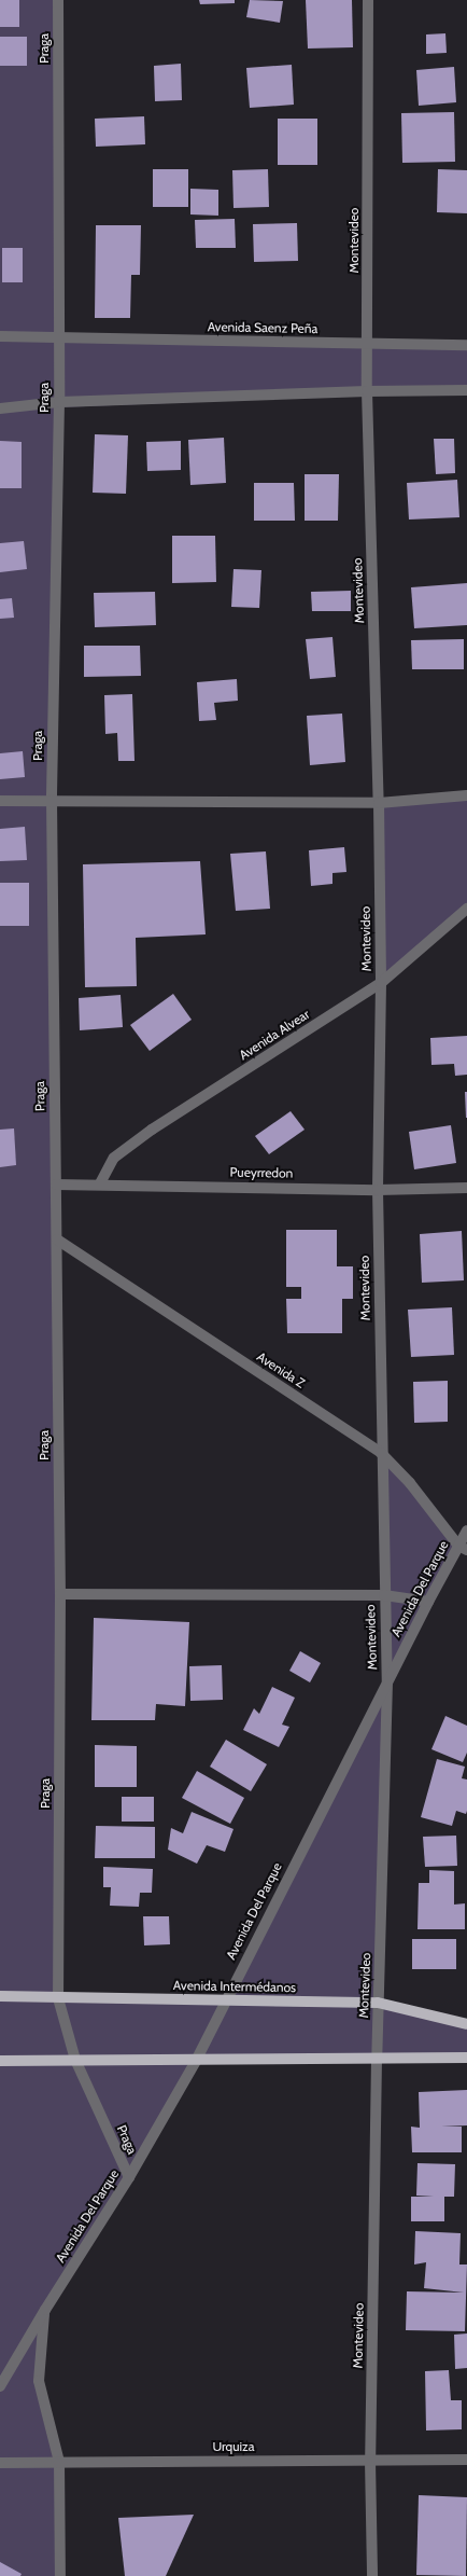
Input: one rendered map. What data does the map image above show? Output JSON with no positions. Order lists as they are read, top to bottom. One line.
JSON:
{"streets":{"main road":["Avenida Intermédanos"],"street":["Praga","Montevideo","Avenida Saenz Peña","Avenida Alvear","Pueyrredon","Avenida Z","Avenida Del Parque","Urquiza"]},"crossings":[["Praga","Avenida Saenz Peña"],["Praga","Pueyrredon"],["Praga","Avenida Z"],["Praga","Avenida Del Parque"],["Praga","Avenida Intermédanos"],["Montevideo","Avenida Saenz Peña"],["Montevideo","Avenida Alvear"],["Montevideo","Pueyrredon"],["Montevideo","Avenida Z"],["Montevideo","Avenida Del Parque"],["Montevideo","Avenida Intermédanos"],["Montevideo","Urquiza"],["Avenida Alvear","Pueyrredon"],["Avenida Z","Avenida Del Parque"],["Avenida Del Parque","Avenida Intermédanos"]]}
